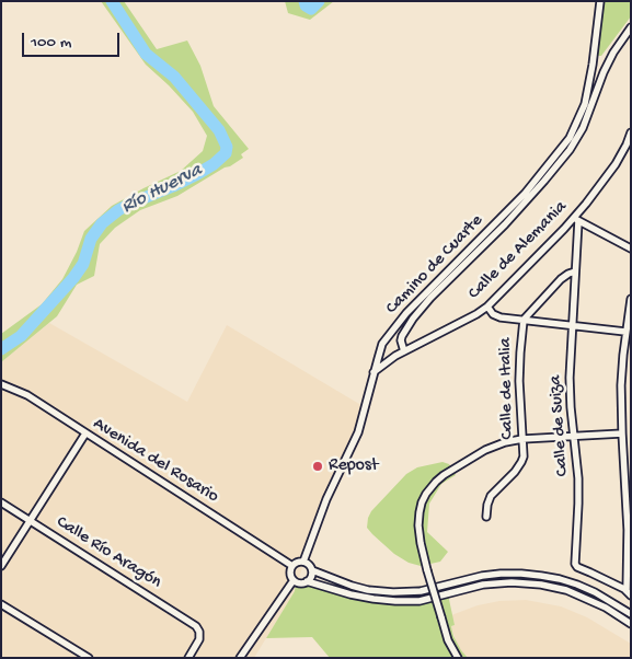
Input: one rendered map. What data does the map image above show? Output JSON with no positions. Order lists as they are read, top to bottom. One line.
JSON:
{"streets":{"street":["Calle de Alemania","Camino de Cuarte","Calle de Italia","Calle de Suiza","Avenida del Rosario","Calle Río Aragón"]},"crossings":[["Calle de Alemania","Camino de Cuarte"],["Calle de Alemania","Calle de Suiza"],["Camino de Cuarte","Avenida del Rosario"],["Calle de Italia","Calle de Suiza"]],"water":["Río Huerva"],"places":["Repost"],"scale_bar":"100 m"}
